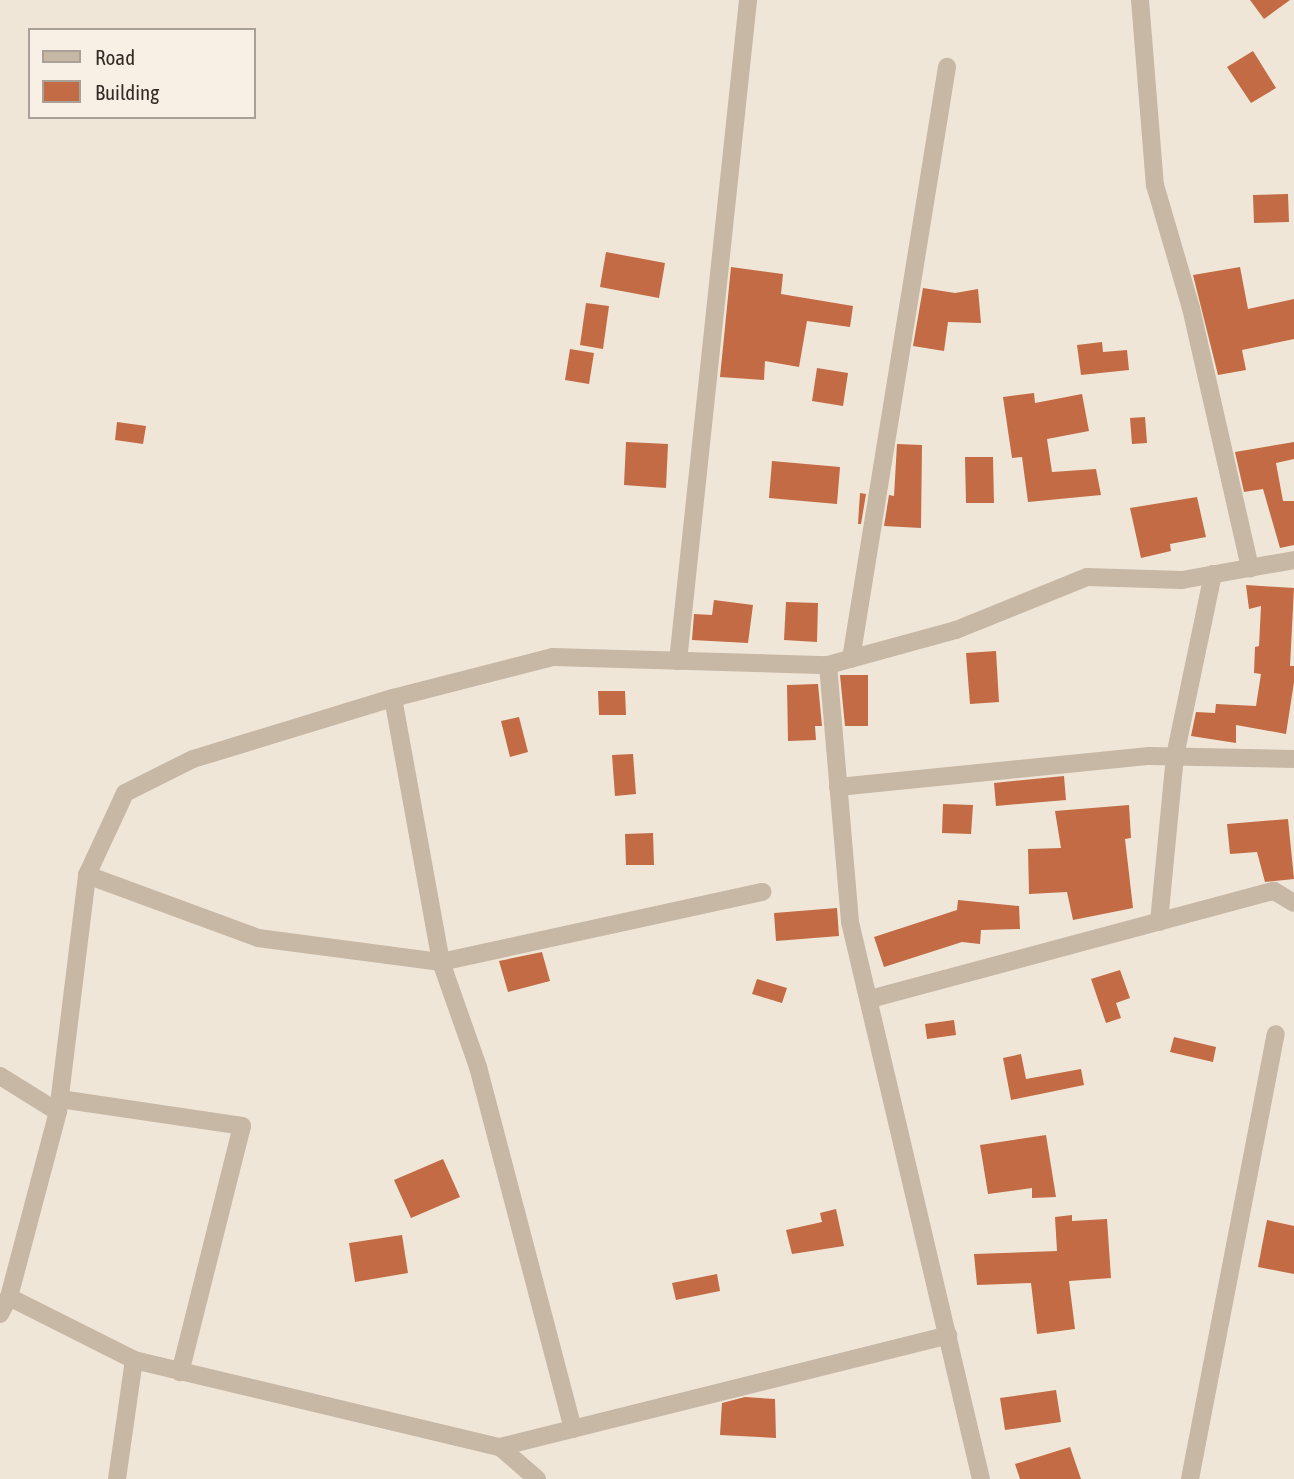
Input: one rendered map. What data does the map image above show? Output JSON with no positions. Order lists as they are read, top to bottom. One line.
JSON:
{"legend":["Road","Building"]}
